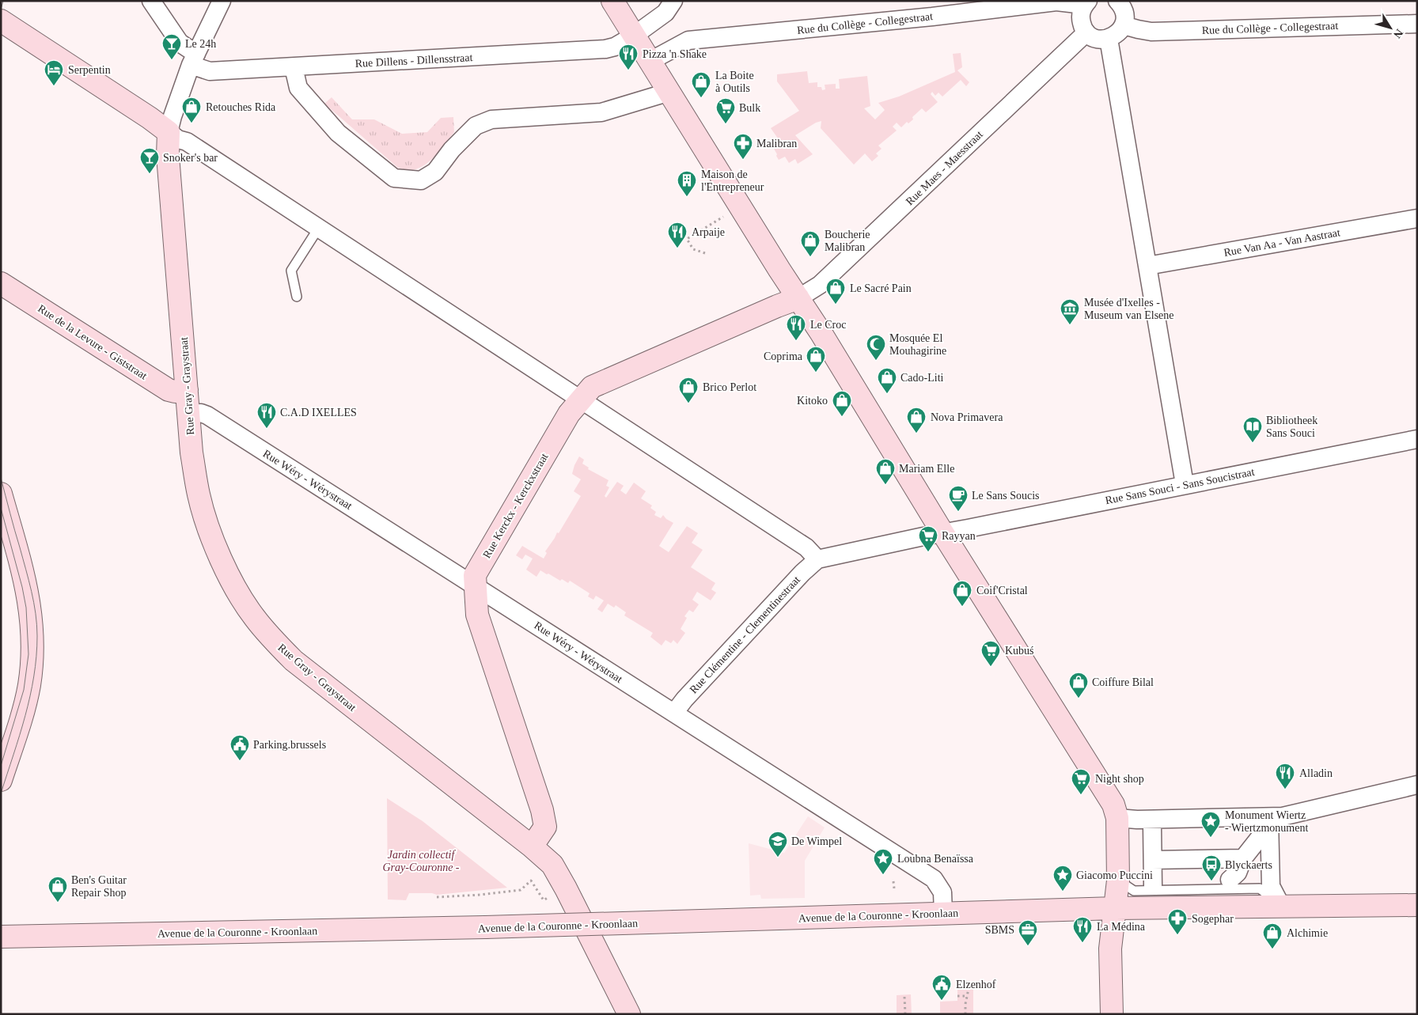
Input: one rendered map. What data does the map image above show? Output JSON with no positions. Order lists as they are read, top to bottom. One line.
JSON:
{"streets":{"main road":["Rue de la Levure - Giststraat","Rue Gray - Graystraat","Rue Kerckx - Kerckxstraat","Avenue de la Couronne - Kroonlaan"],"street":["Rue du Collège - Collegestraat","Rue Dillens - Dillensstraat","Rue Maes - Maesstraat","Rue Van Aa - Van Aastraat","Rue Wéry - Wérystraat","Rue Sans Souci - Sans Soucistraat","Rue Clémentine - Clementinestraat"]},"crossings":[["Rue Dillens - Dillensstraat","Rue Gray - Graystraat"],["Rue Maes - Maesstraat","Rue Kerckx - Kerckxstraat"],["Rue de la Levure - Giststraat","Rue Gray - Graystraat"],["Rue Gray - Graystraat","Rue Wéry - Wérystraat"],["Rue Gray - Graystraat","Rue Kerckx - Kerckxstraat"],["Rue Wéry - Wérystraat","Rue Kerckx - Kerckxstraat"],["Rue Wéry - Wérystraat","Rue Clémentine - Clementinestraat"],["Rue Wéry - Wérystraat","Avenue de la Couronne - Kroonlaan"],["Rue Sans Souci - Sans Soucistraat","Rue Clémentine - Clementinestraat"]],"parks":["Jardin collectif Gray-Couronne -"],"places":{"bar":["Le 24h","Snoker's bar"],"restaurant":["Pizza 'n Shake","Arpaije","Le Croc","C.A.D IXELLES","Alladin","La Médina"],"hotel":["Serpentin"],"shop":["La Boite à Outils","Retouches Rida","Boucherie Malibran","Le Sacré Pain","Coprima","Cado-Liti","Brico Perlot","Kitoko","Nova Primavera","Mariam Elle","Coif'Cristal","Coiffure Bilal","Ben's Guitar Repair Shop","Alchimie"],"supermarket":["Bulk","Rayyan","Kubuś","Night shop"],"pharmacy":["Malibran","Sogephar"],"building":["Maison de l'Entrepreneur"],"museum":["Musée d'Ixelles - Museum van Elsene"],"mosque":["Mosquée El Mouhagirine"],"library":["Bibliotheek Sans Souci"],"cafe":["Le Sans Soucis"],"public building":["Parking.brussels","Elzenhof"],"place":["Monument Wiertz - Wiertzmonument","Loubna Benaïssa","Giacomo Puccini"],"school or university":["De Wimpel"],"bus stop":["Blyckaerts"],"office":["SBMS"]},"north":"bottom right"}
